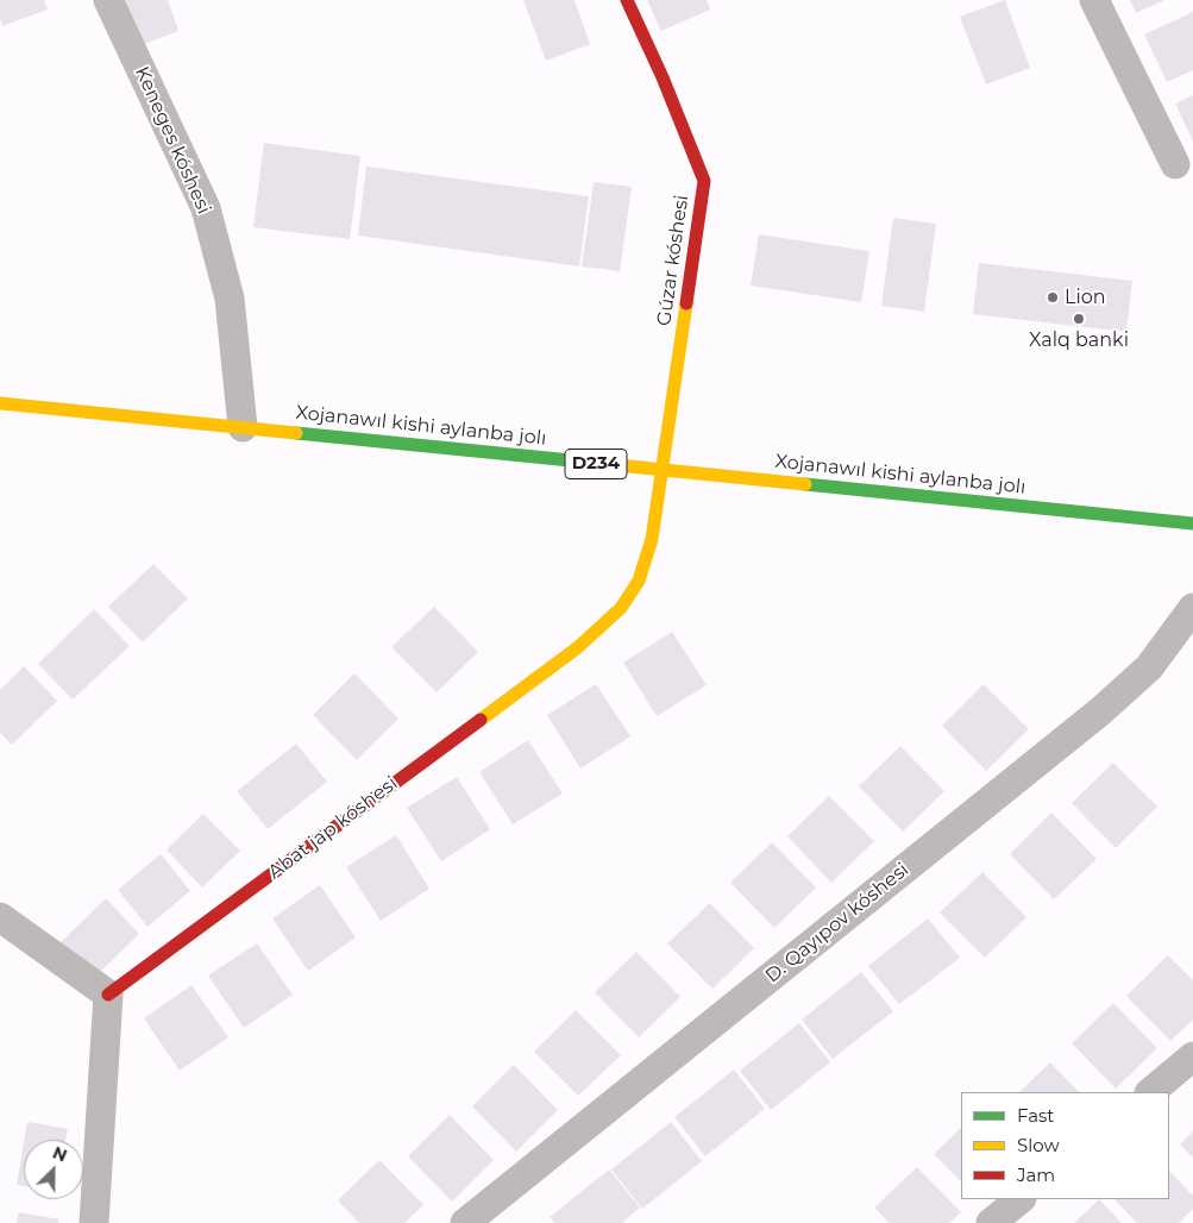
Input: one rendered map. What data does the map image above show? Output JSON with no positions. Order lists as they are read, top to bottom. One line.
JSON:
{"streets":{"street":["Keneges kóshesi","Gúzar kóshesi","Xojanawıl kishi aylanba jolı","D234","Abat jap kóshesi","D. Qayıpov kóshesi"]},"crossings":[["Keneges kóshesi","Xojanawıl kishi aylanba jolı"],["Gúzar kóshesi","Xojanawıl kishi aylanba jolı"],["Gúzar kóshesi","Abat jap kóshesi"],["Xojanawıl kishi aylanba jolı","Abat jap kóshesi"]],"places":["Lion","Xalq banki"],"legend":["Fast","Slow","Jam"],"north":"top right"}
